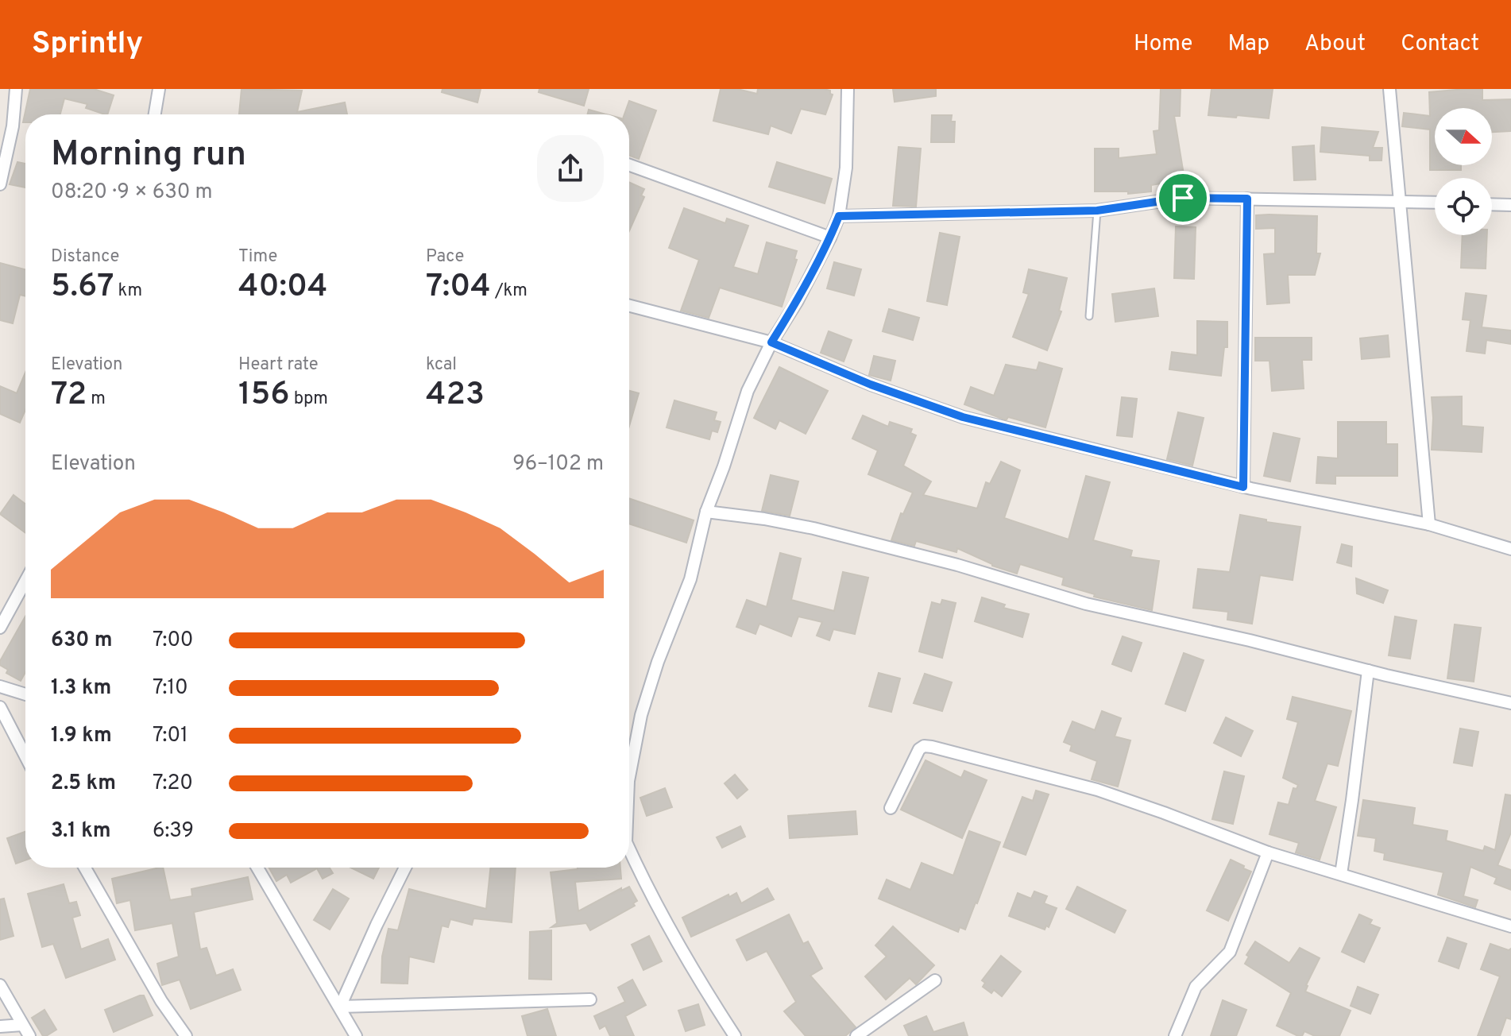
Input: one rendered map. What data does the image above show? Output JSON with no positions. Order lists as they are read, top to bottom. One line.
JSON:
{"north":"right","page":{"header":"Sprintly","nav":["Home","Map","About","Contact"],"heading":["Morning run","08:20 · 9 × 630 m"],"stats":[["Distance","5.67 km"],["Time","40:04"],["Pace","7:04 /km"],["Elevation","72 m"],["Heart rate","156 bpm"],["kcal","423"]],"chart":["Elevation","96–102 m"],"list":[{"name":"630 m","note":"7:00"},{"name":"1.3 km","note":"7:10"},{"name":"1.9 km","note":"7:01"},{"name":"2.5 km","note":"7:20"},{"name":"3.1 km","note":"6:39"}]}}
